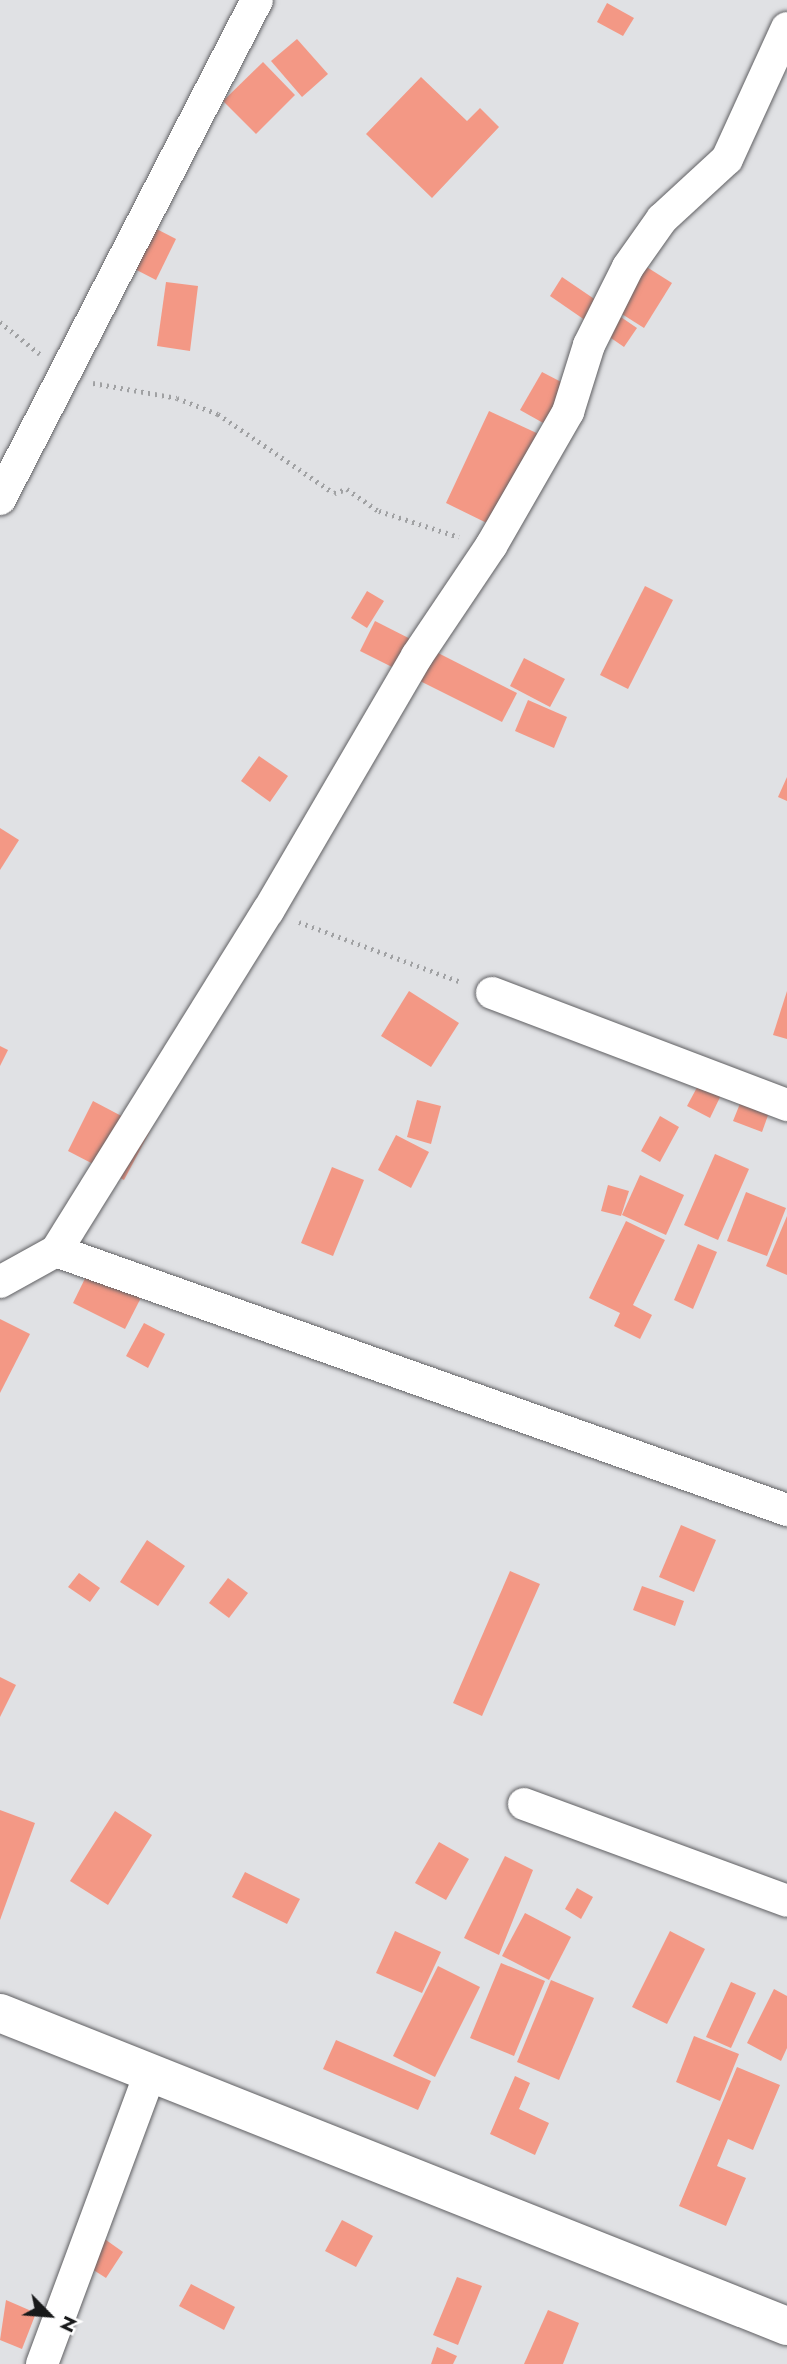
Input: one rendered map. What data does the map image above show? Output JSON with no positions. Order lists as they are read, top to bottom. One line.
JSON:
{"north":"bottom right"}
